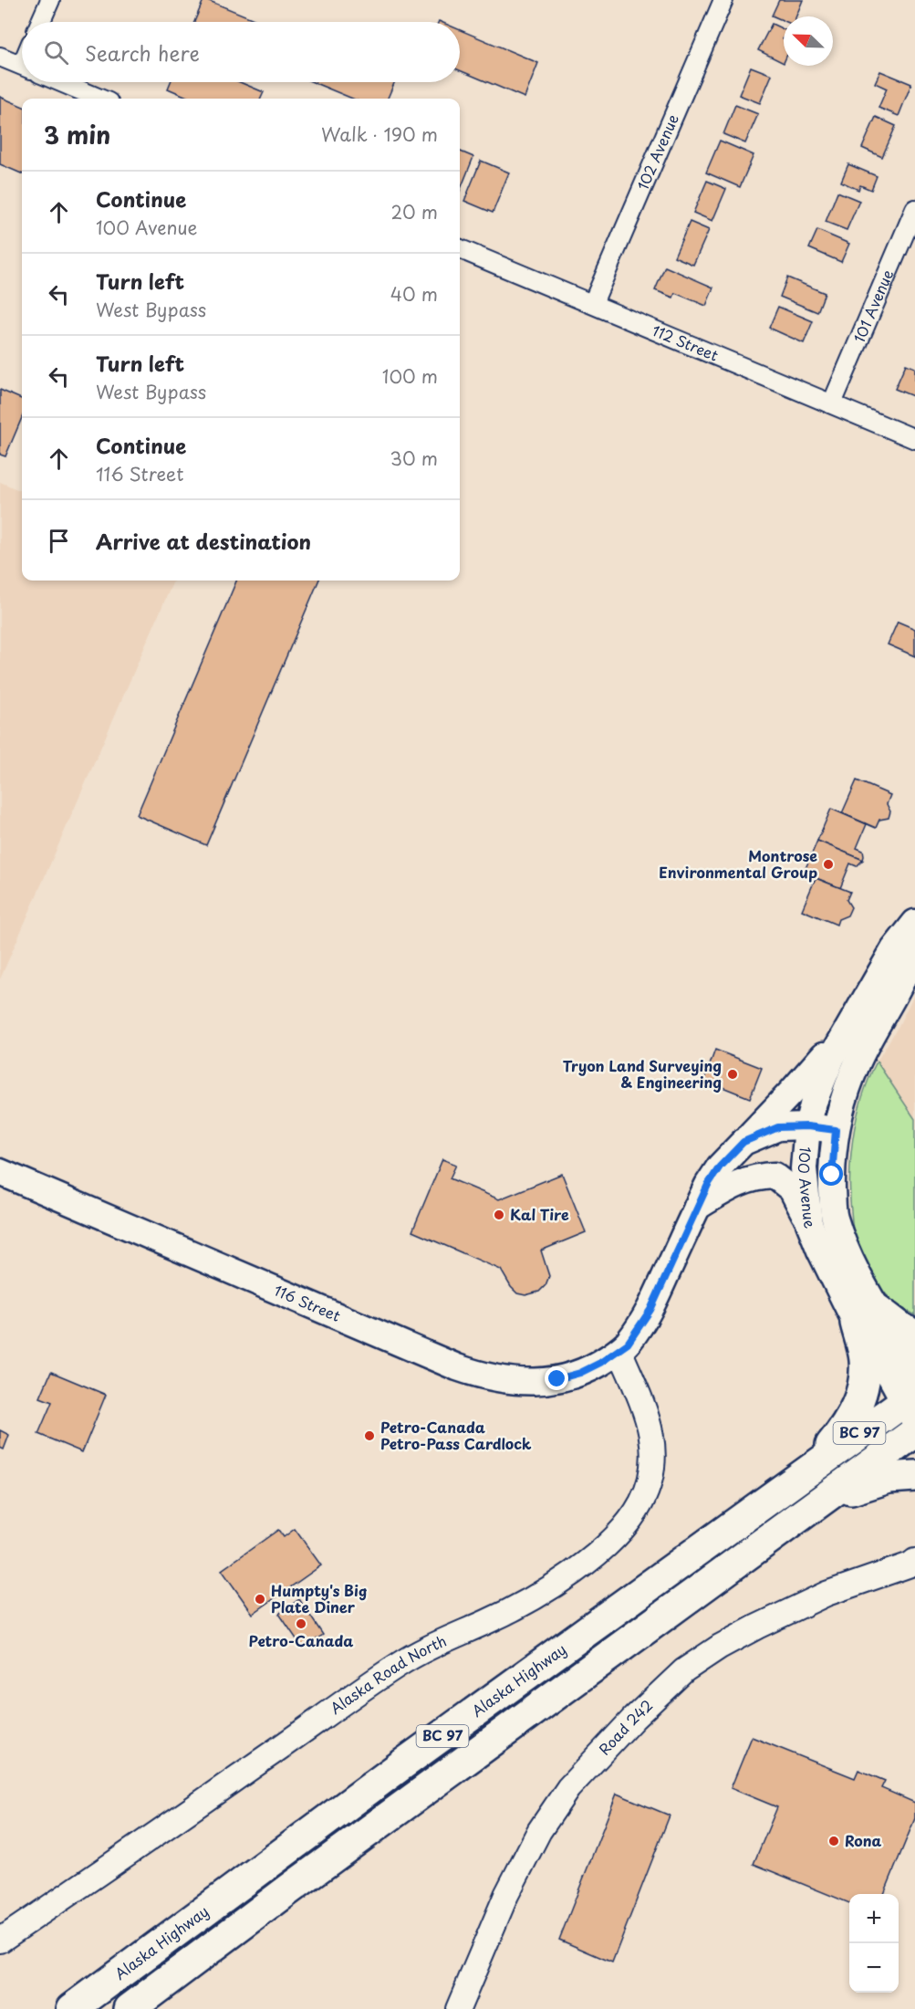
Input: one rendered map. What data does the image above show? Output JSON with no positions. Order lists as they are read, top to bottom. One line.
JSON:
{"streets":{"highway":["BC 97","Alaska Highway"],"main road":["100 Avenue","116 Street"],"street":["102 Avenue","101 Avenue","112 Street","Alaska Road North","Road 242"]},"crossings":[["102 Avenue","112 Street"],["101 Avenue","112 Street"],["100 Avenue","116 Street"],["100 Avenue","Alaska Highway"],["116 Street","Alaska Road North"]],"places":["Montrose Environmental Group","Tryon Land Surveying & Engineering","Kal Tire","Petro-Canada Petro-Pass Cardlock","Humpty's Big Plate Diner","Petro-Canada","Rona"],"north":"top left","page":{"search":"Search here","heading":["3 min","Walk · 190 m"],"list":[["Continue","100 Avenue","20 m"],["Turn left","West Bypass","40 m"],["Turn left","West Bypass","100 m"],["Continue","116 Street","30 m"],"Arrive at destination"],"map_buttons":["+","−"]}}
